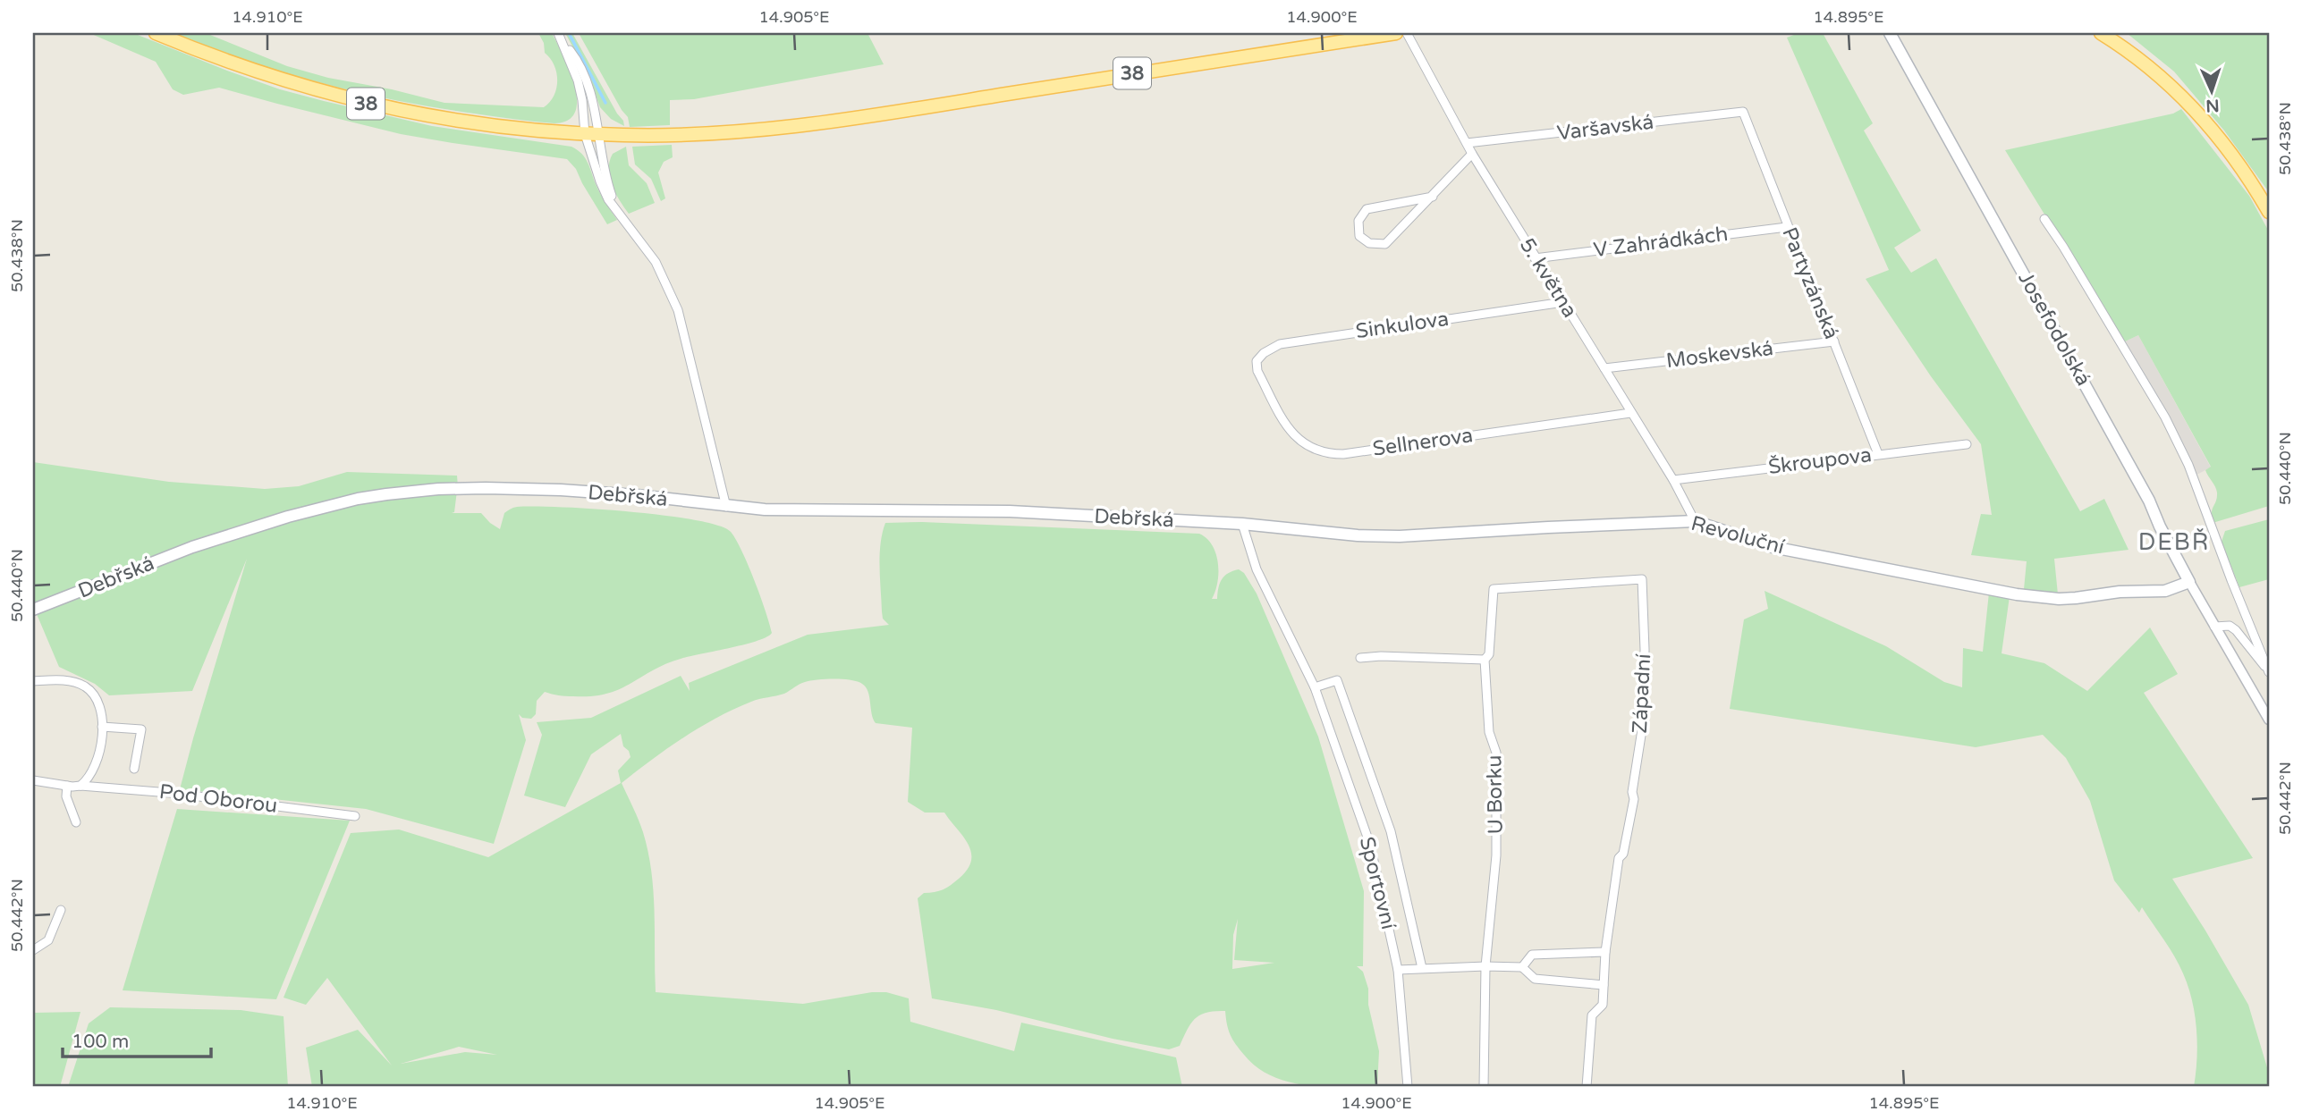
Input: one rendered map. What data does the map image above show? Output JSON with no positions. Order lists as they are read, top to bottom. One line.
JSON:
{"streets":{"main road":["38","Josefodolská","Debřská","Revoluční"],"street":["Varšavská","V Zahrádkách","5. května","Partyzánská","Sinkulova","Moskevská","Sellnerova","Škroupova","Západní","U Borku","Pod Oborou","Sportovní"]},"crossings":[["Varšavská","5. května"],["Varšavská","Partyzánská"],["V Zahrádkách","5. května"],["V Zahrádkách","Partyzánská"],["5. května","Sinkulova"],["5. května","Moskevská"],["5. května","Sellnerova"],["5. května","Škroupova"],["5. května","Revoluční"],["Partyzánská","Moskevská"],["Partyzánská","Škroupova"],["Sinkulova","Sellnerova"],["Josefodolská","Revoluční"],["Debřská","Revoluční"],["Debřská","Sportovní"],["Revoluční","Sportovní"],["Západní","U Borku"]],"districts":["DEBŘ"],"scale_bar":"100 m","north":"bottom","coordinates":["14.910°E","14.905°E","14.900°E","14.895°E","50.438°N","50.440°N","50.442°N"]}
